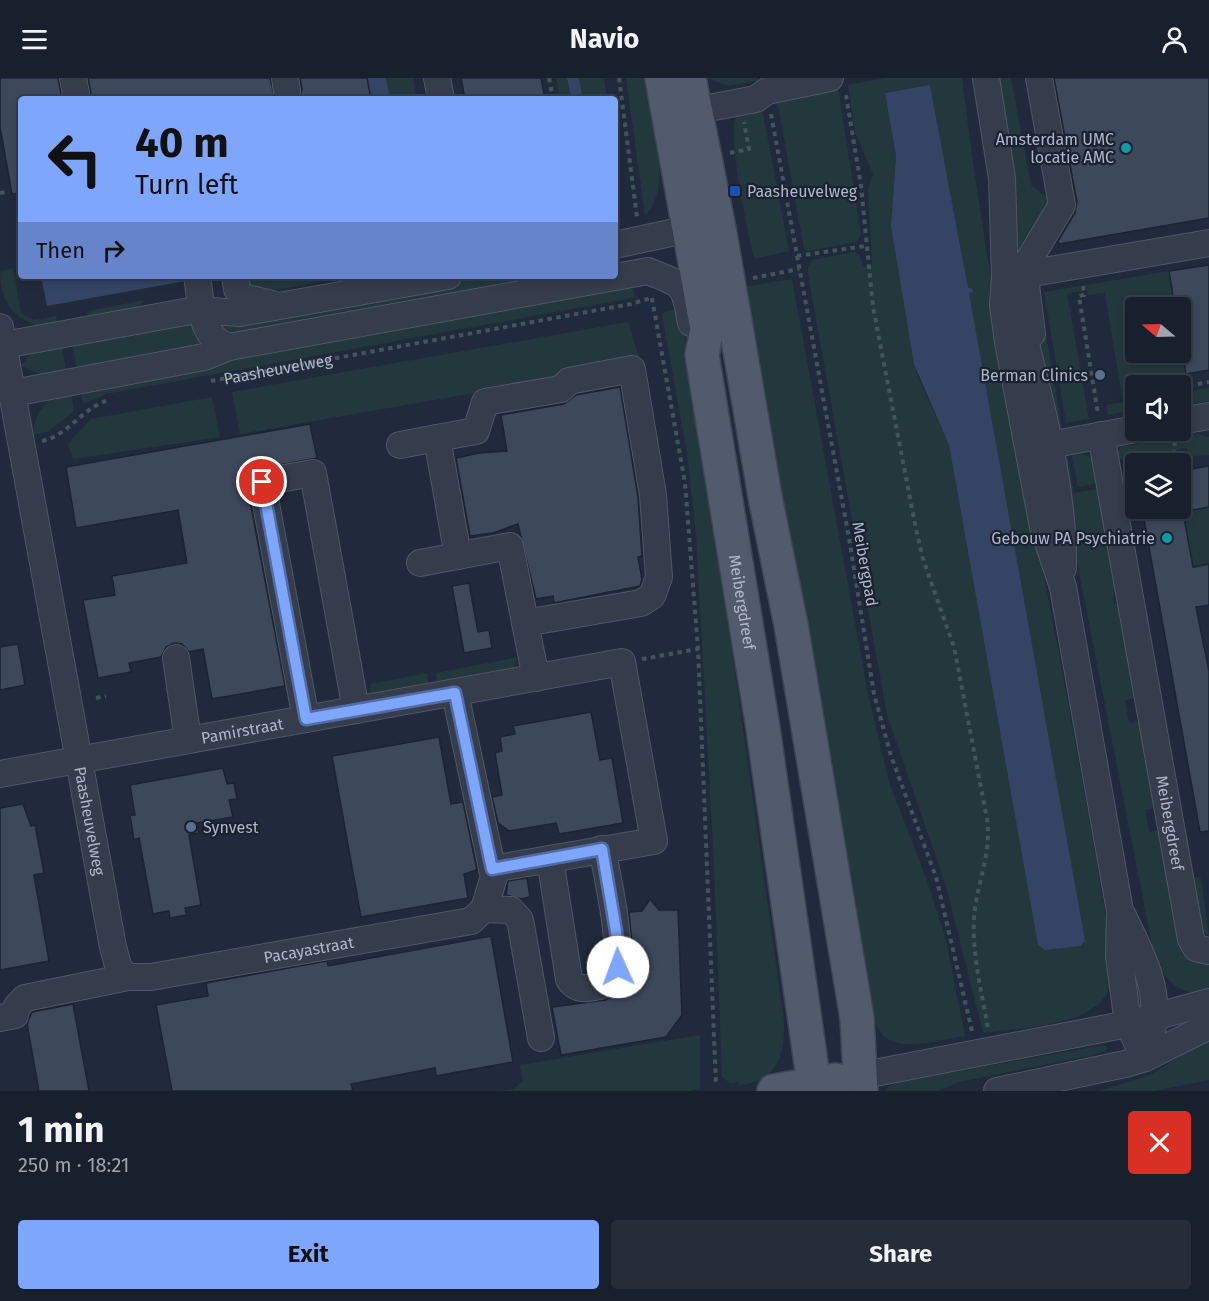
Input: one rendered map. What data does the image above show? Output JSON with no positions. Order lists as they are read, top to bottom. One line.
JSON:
{"streets":{"main road":["Meibergdreef"],"street":["Paasheuvelweg","Pamirstraat","Pacayastraat"],"path":["Meibergpad"]},"crossings":[["Paasheuvelweg","Meibergdreef"],["Paasheuvelweg","Pamirstraat"],["Paasheuvelweg","Pacayastraat"]],"places":{"other":["Amsterdam UMC locatie AMC","Berman Clinics","Gebouw PA Psychiatrie","Synvest"],"transit":["Paasheuvelweg"]},"north":"left","page":{"header":"Navio","turn":["40 m","Turn left"],"then":"Then","heading":["1 min","250 m · 18:21"],"buttons":["Exit","Share"]}}
